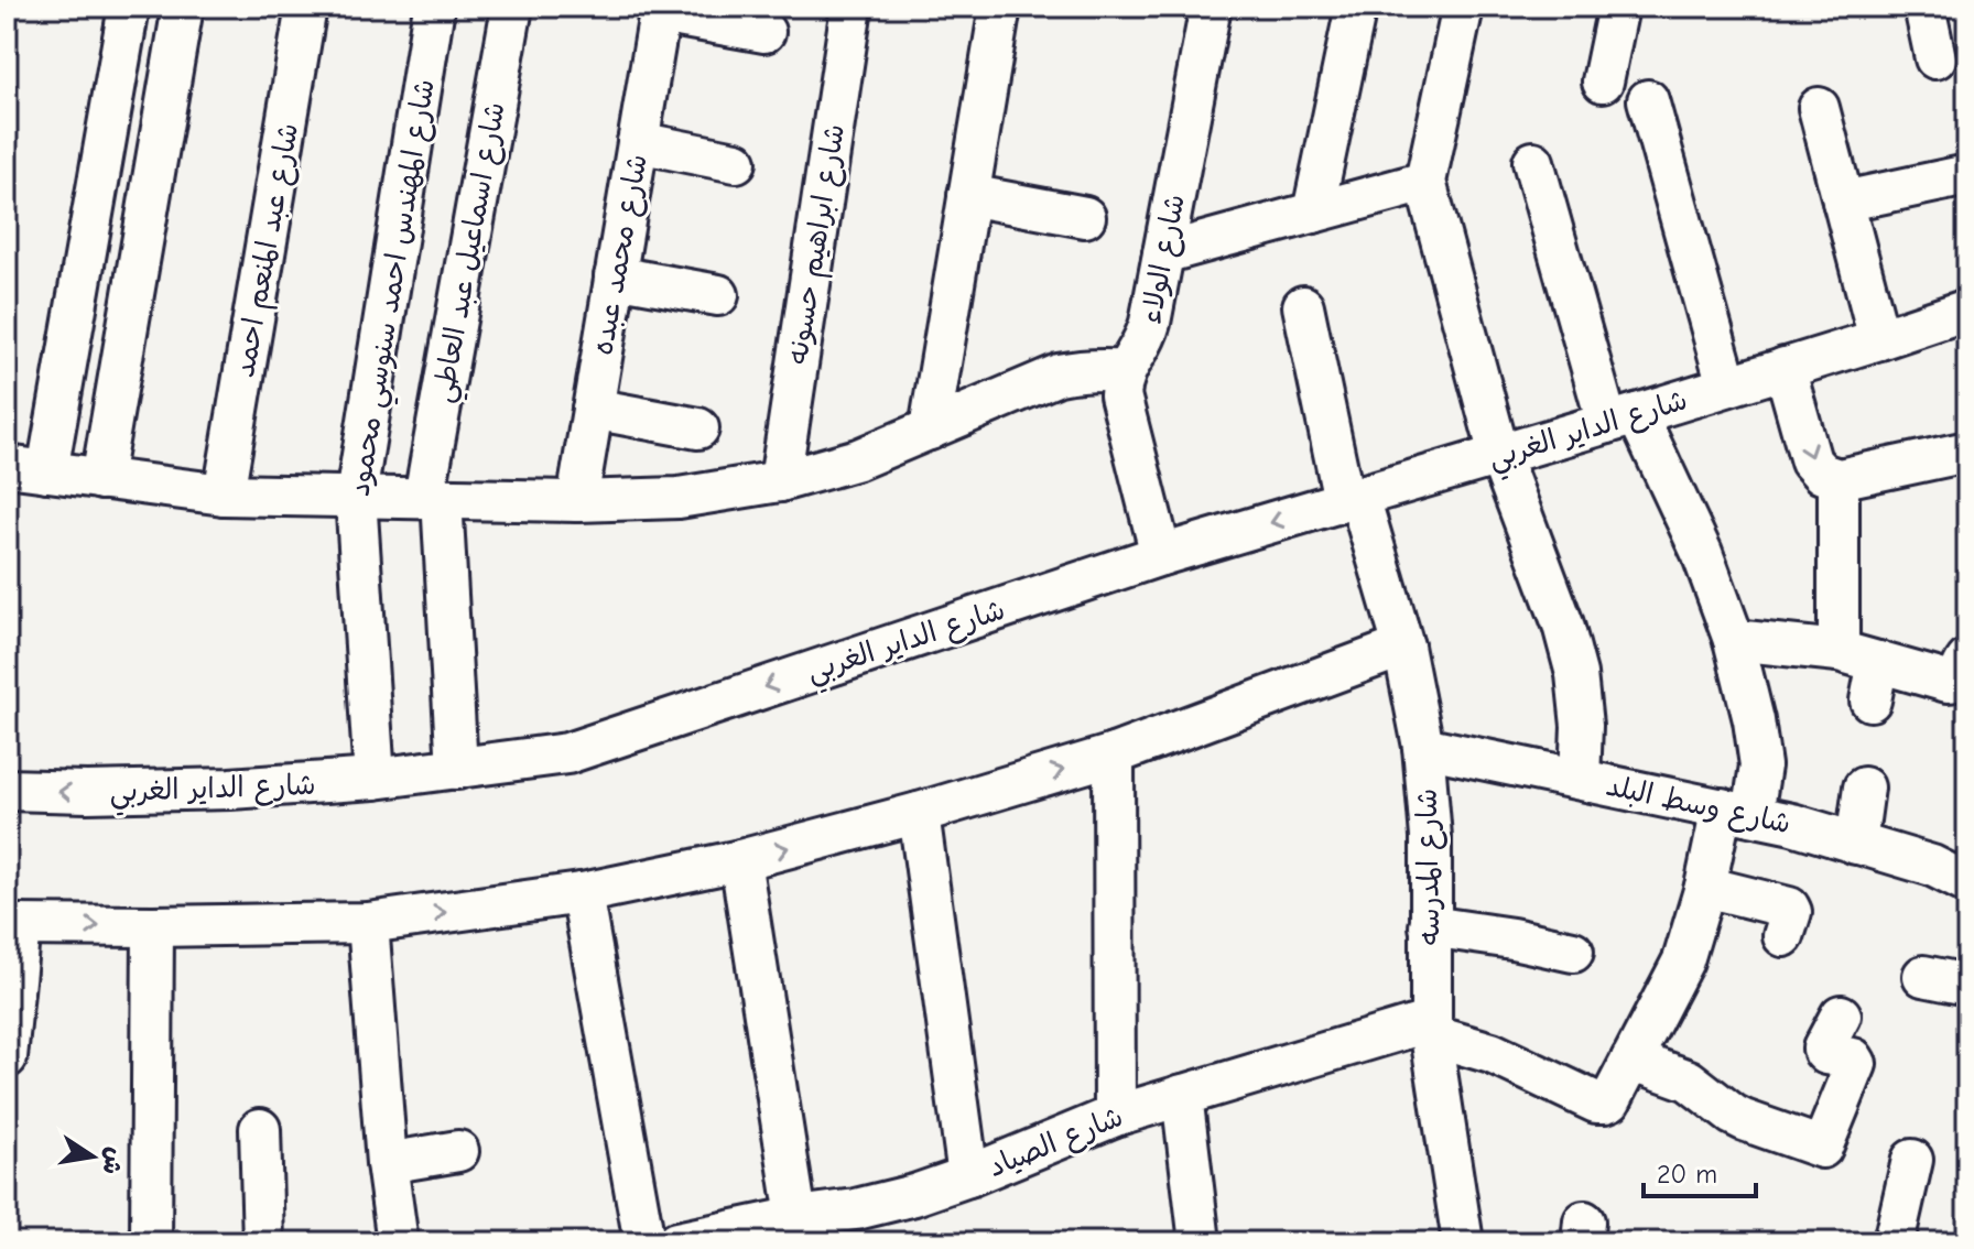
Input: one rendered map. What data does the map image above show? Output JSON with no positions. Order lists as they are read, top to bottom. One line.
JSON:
{"streets":{"street":["شارع ابراهيم حسونه","شارع عبد المنعم احمد","شارع اسماعيل عبد العاطي","شارع محمد عبده","شارع الولاء","شارع المهندس احمد سنوسي محمود","شارع الداير الغربي","شارع وسط البلد","شارع المدرسه","شارع الصياد"]},"crossings":[["شارع اسماعيل عبد العاطي","شارع الداير الغربي"],["شارع المهندس احمد سنوسي محمود","شارع الداير الغربي"],["شارع الداير الغربي","شارع المدرسه"],["شارع وسط البلد","شارع المدرسه"],["شارع المدرسه","شارع الصياد"]],"scale_bar":"20 m","north":"right"}
